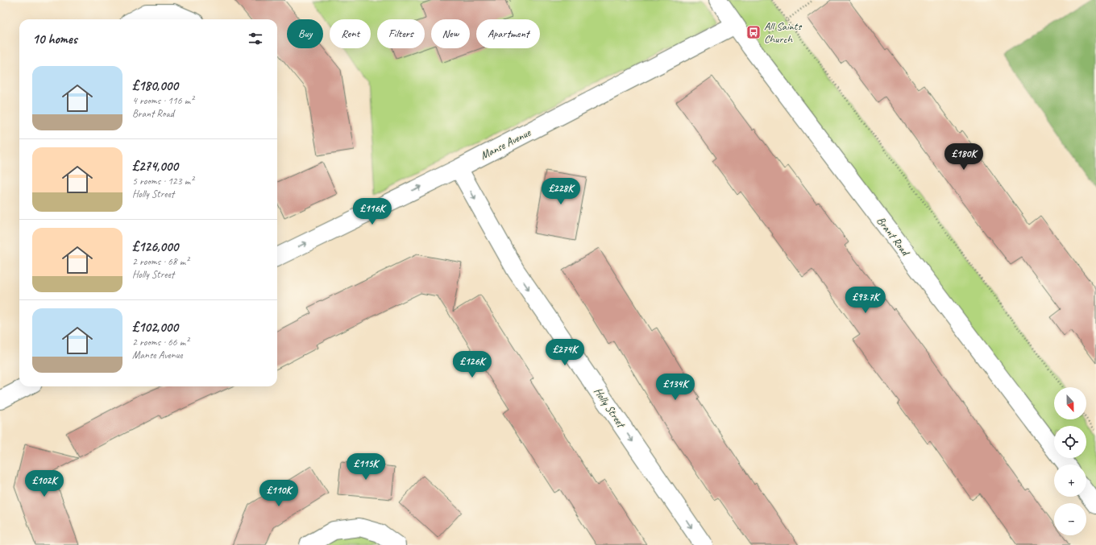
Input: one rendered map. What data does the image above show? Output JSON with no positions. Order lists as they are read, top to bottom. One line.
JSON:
{"streets":{"street":["Manse Avenue","Brant Road","Holly Street"]},"crossings":[["Manse Avenue","Brant Road"],["Manse Avenue","Holly Street"]],"one_way":["Manse Avenue","Holly Street"],"places":{"bus stop":["All Saints Church"]},"north":"bottom","page":{"chip":["Buy","Rent","Filters","New","Apartment"],"heading":"10 homes","list":[{"name":"£180,000","note":"4 rooms · 116 m² · Brant Road"},{"name":"£274,000","note":"5 rooms · 123 m² · Holly Street"},{"name":"£126,000","note":"2 rooms · 68 m² · Holly Street"},{"name":"£102,000","note":"2 rooms · 66 m² · Manse Avenue"}],"price":["£180K","£228K","£116K","£93.7K","£274K","£126K","£134K","£115K","£102K","£110K"],"map_buttons":["+","−"]}}
